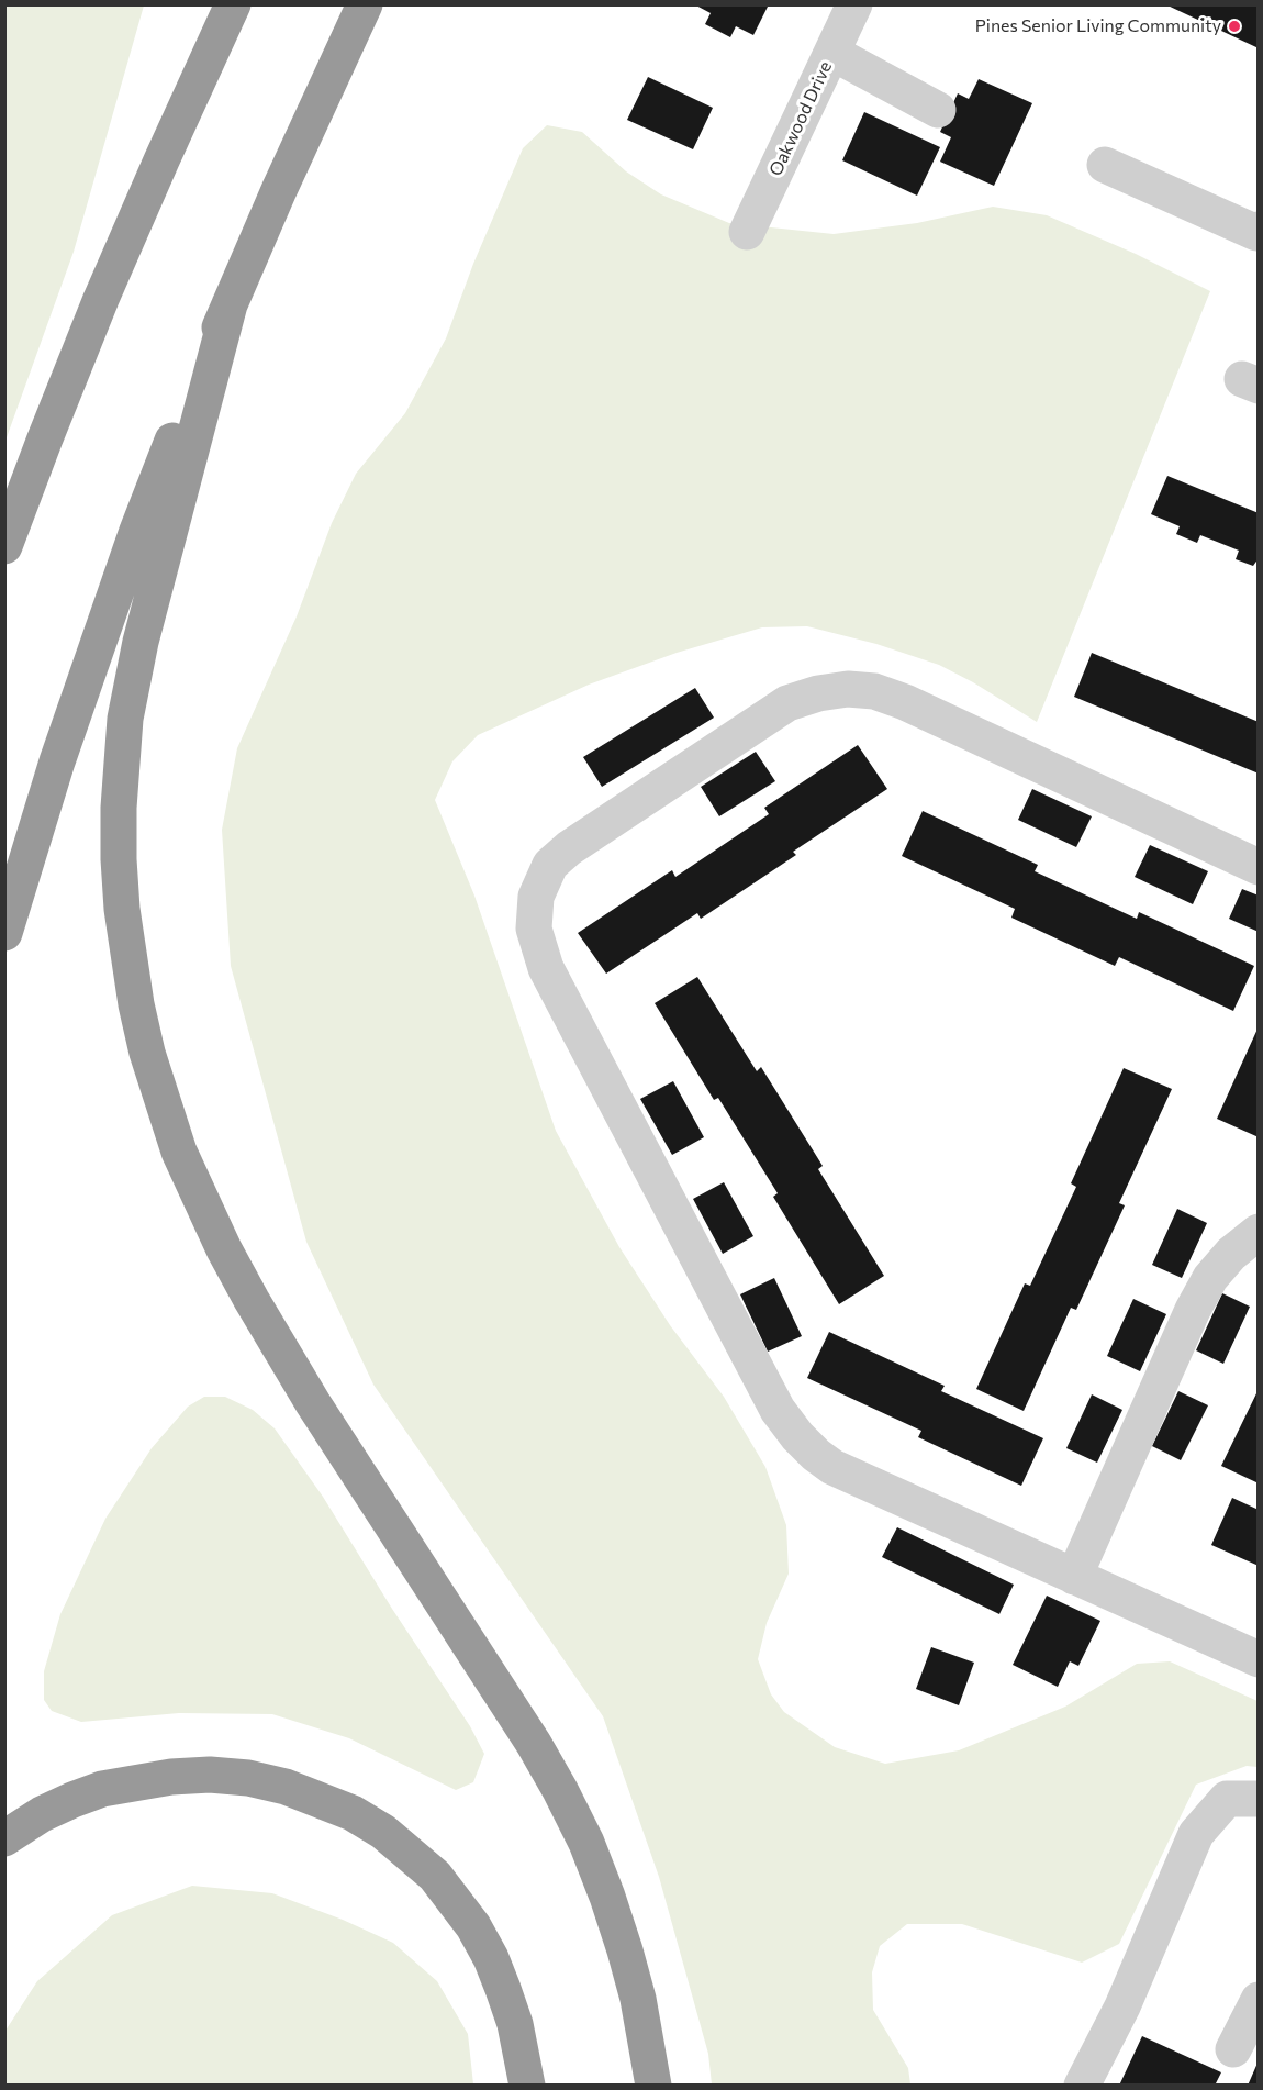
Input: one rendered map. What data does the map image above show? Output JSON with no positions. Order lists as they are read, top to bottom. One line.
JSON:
{"streets":{"street":["Oakwood Drive"]},"places":["Pines Senior Living Community"]}
